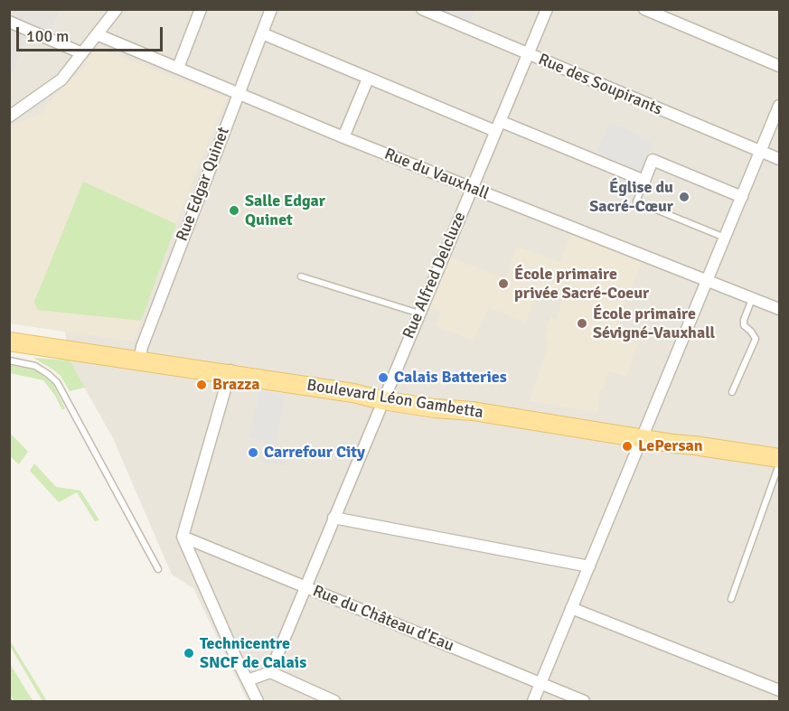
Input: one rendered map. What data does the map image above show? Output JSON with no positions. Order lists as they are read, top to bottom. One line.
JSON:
{"streets":{"main road":["Boulevard Léon Gambetta"],"street":["Rue des Soupirants","Rue du Vauxhall","Rue Edgar Quinet","Rue Alfred Delcluze","Rue du Château d'Eau"]},"crossings":[["Rue des Soupirants","Rue Alfred Delcluze"],["Rue du Vauxhall","Rue Edgar Quinet"],["Rue du Vauxhall","Rue Alfred Delcluze"],["Rue Edgar Quinet","Boulevard Léon Gambetta"],["Rue Alfred Delcluze","Boulevard Léon Gambetta"],["Rue Alfred Delcluze","Rue du Château d'Eau"]],"places":["Église du Sacré-Cœur","Salle Edgar Quinet","École primaire privée Sacré-Coeur","École primaire Sévigné-Vauxhall","Calais Batteries","Brazza","LePersan","Carrefour City","Technicentre SNCF de Calais"],"scale_bar":"100 m"}
